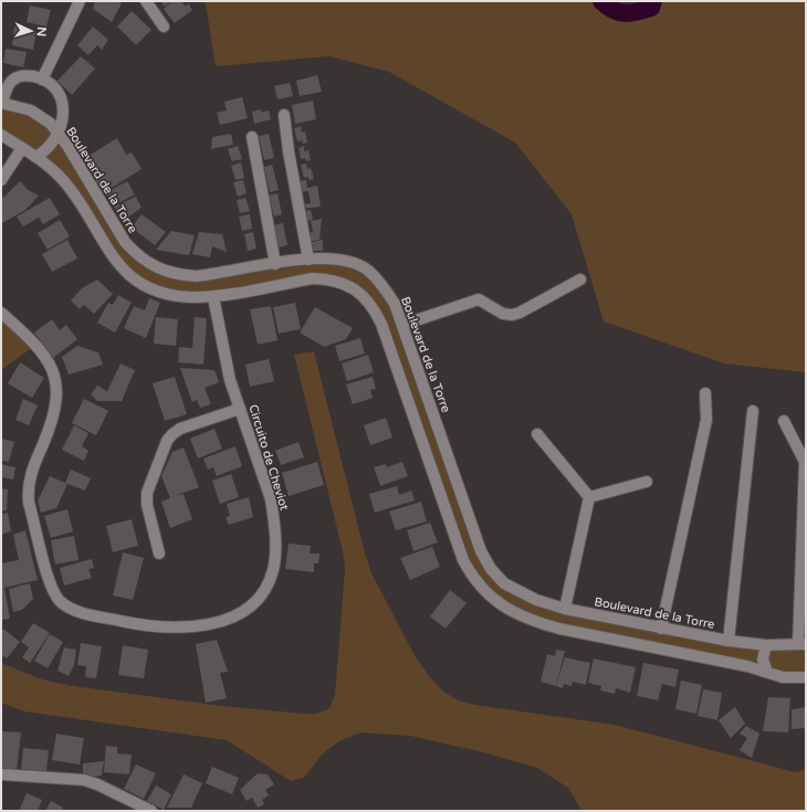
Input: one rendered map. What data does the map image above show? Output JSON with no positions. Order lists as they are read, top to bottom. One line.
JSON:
{"streets":{"street":["Boulevard de la Torre","Circuito de Cheviot"]},"north":"right"}
